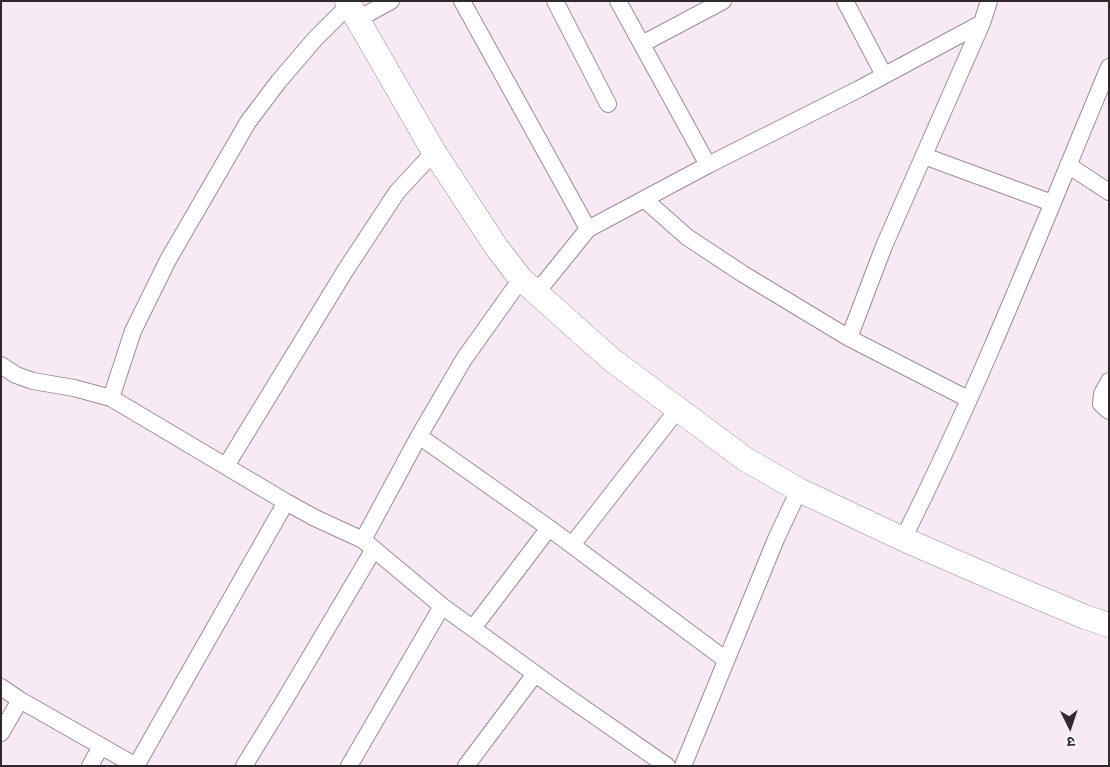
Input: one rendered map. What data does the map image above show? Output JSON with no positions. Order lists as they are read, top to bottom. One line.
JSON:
{"north":"bottom"}
